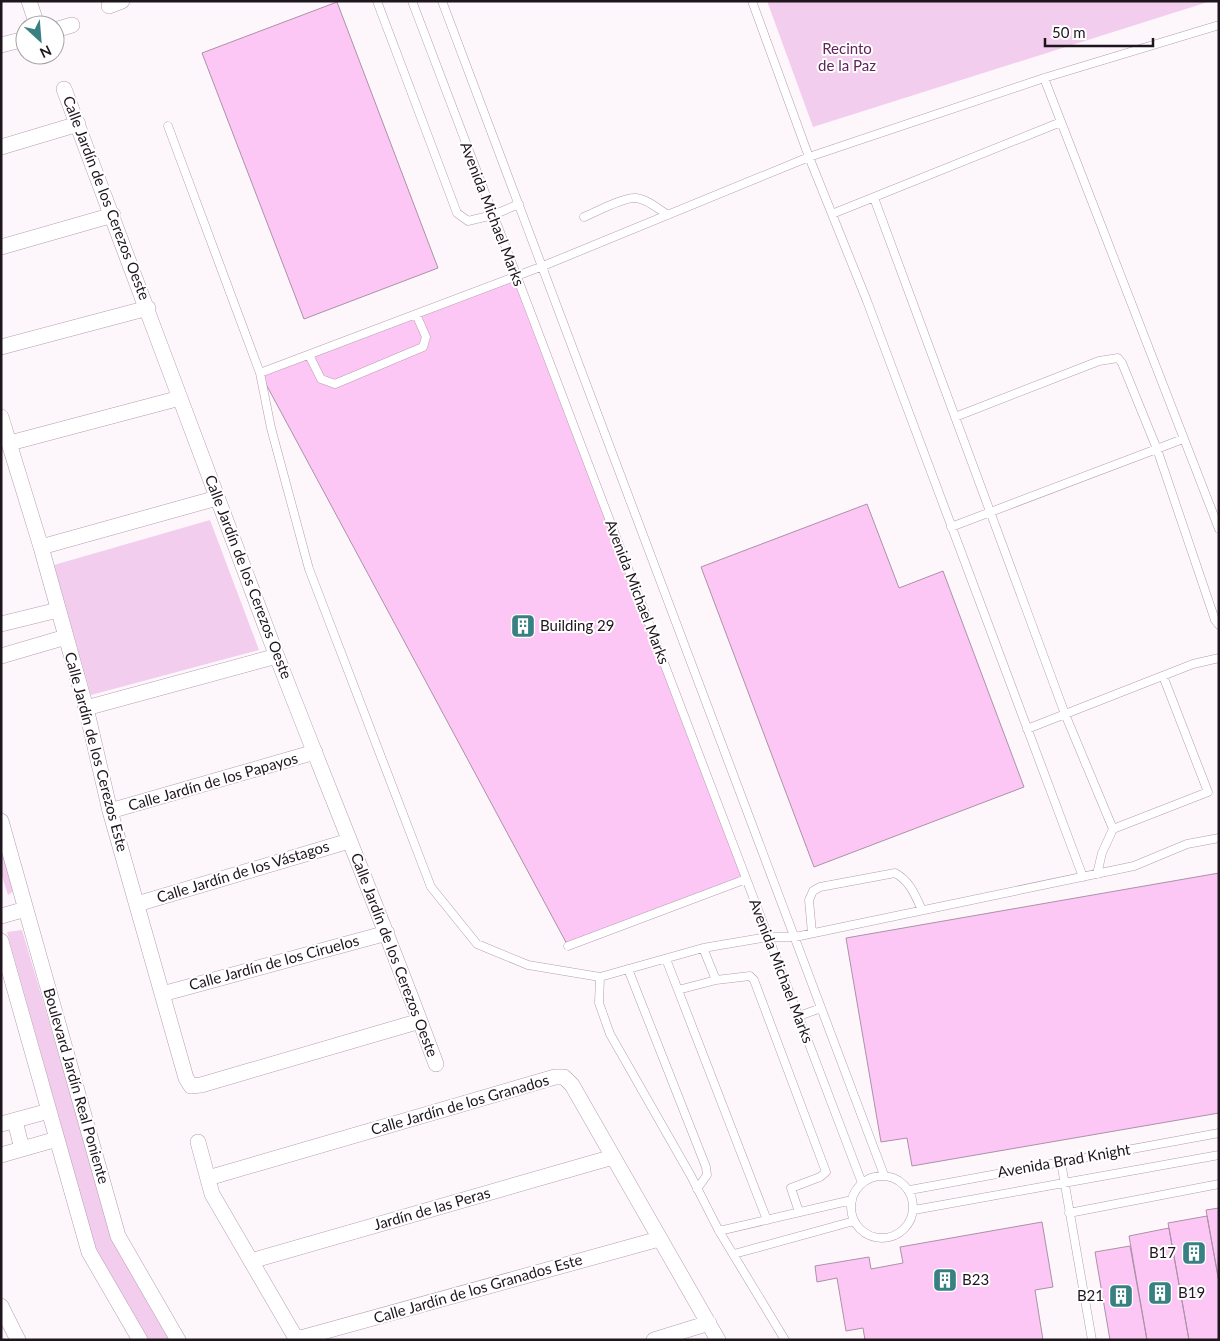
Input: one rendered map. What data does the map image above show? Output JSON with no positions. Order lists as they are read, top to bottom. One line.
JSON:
{"streets":{"street":["Calle Jardín de los Cerezos Oeste","Calle Jardín de los Cerezos Este","Calle Jardín de los Papayos","Calle Jardín de los Vástagos","Calle Jardín de los Ciruelos","Boulevard Jardín Real Poniente","Calle Jardín de los Granados","Jardín de las Peras","Calle Jardín de los Granados Este"],"lane":["Avenida Michael Marks","Avenida Brad Knight"]},"crossings":[["Calle Jardín de los Cerezos Oeste","Calle Jardín de los Cerezos Este"],["Calle Jardín de los Cerezos Oeste","Calle Jardín de los Papayos"],["Calle Jardín de los Cerezos Oeste","Calle Jardín de los Vástagos"],["Calle Jardín de los Cerezos Oeste","Calle Jardín de los Ciruelos"],["Avenida Michael Marks","Avenida Brad Knight"],["Calle Jardín de los Cerezos Este","Calle Jardín de los Papayos"],["Calle Jardín de los Cerezos Este","Calle Jardín de los Vástagos"],["Calle Jardín de los Cerezos Este","Calle Jardín de los Ciruelos"],["Calle Jardín de los Granados","Jardín de las Peras"],["Calle Jardín de los Granados","Calle Jardín de los Granados Este"],["Jardín de las Peras","Calle Jardín de los Granados Este"]],"parks":["Recinto de la Paz"],"places":{"building":["Building 29","B17","B23","B19","B21"]},"scale_bar":"50 m","north":"bottom right"}
